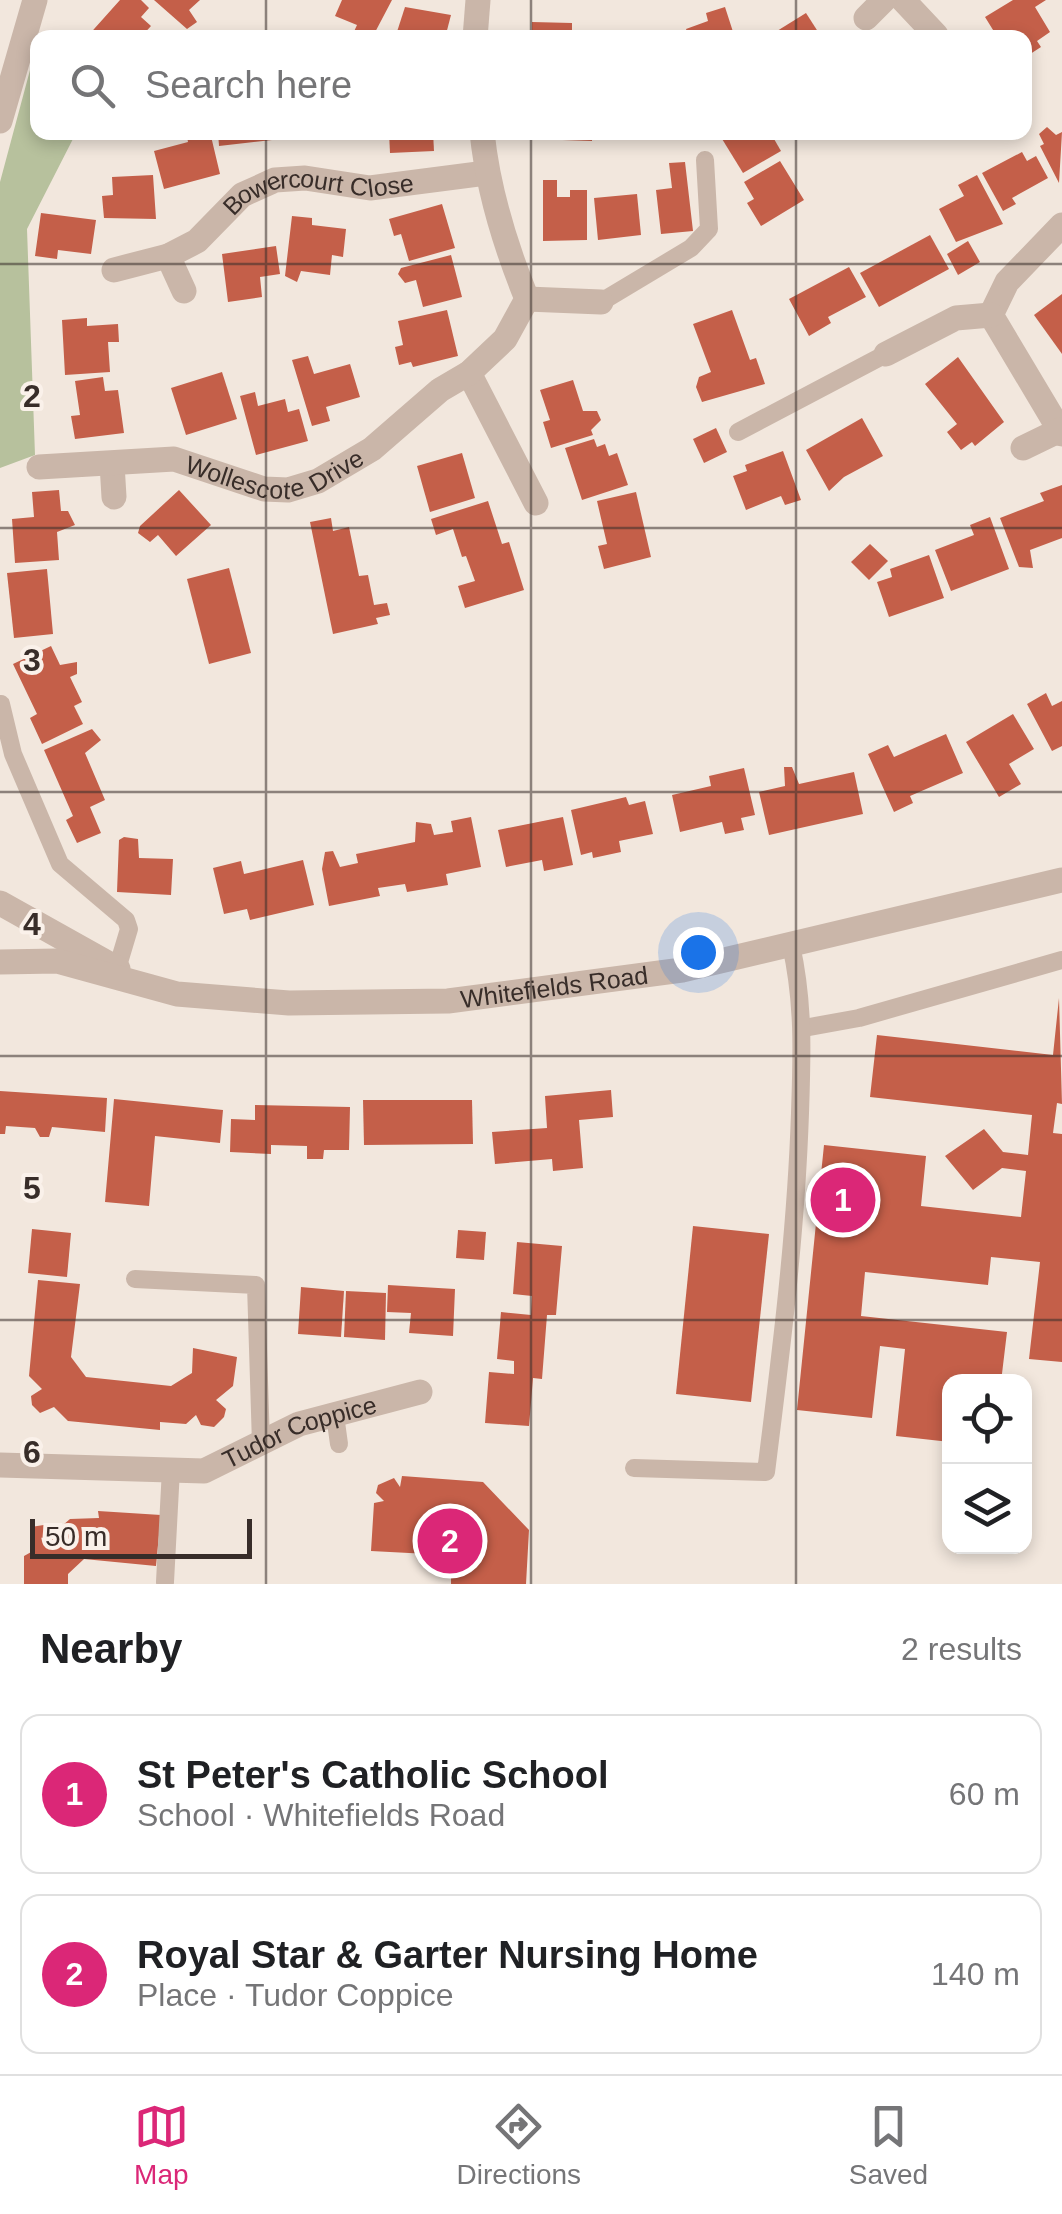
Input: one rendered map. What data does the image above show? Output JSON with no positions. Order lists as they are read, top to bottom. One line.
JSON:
{"streets":{"street":["Bowercourt Close","Wollescote Drive","Whitefields Road","Tudor Coppice"]},"scale_bar":"50 m","page":{"search":"Search here","pins":["1","2"],"scale":"50 m","heading":["Nearby","2 results"],"list":[{"mark":"1","name":"St Peter's Catholic School","note":"School · Whitefields Road","value":"60 m"},{"mark":"2","name":"Royal Star & Garter Nursing Home","note":"Place · Tudor Coppice","value":"140 m"}],"nav":["Map","Directions","Saved"]},"grid":{"rows":["2","3","4","5","6"]}}
